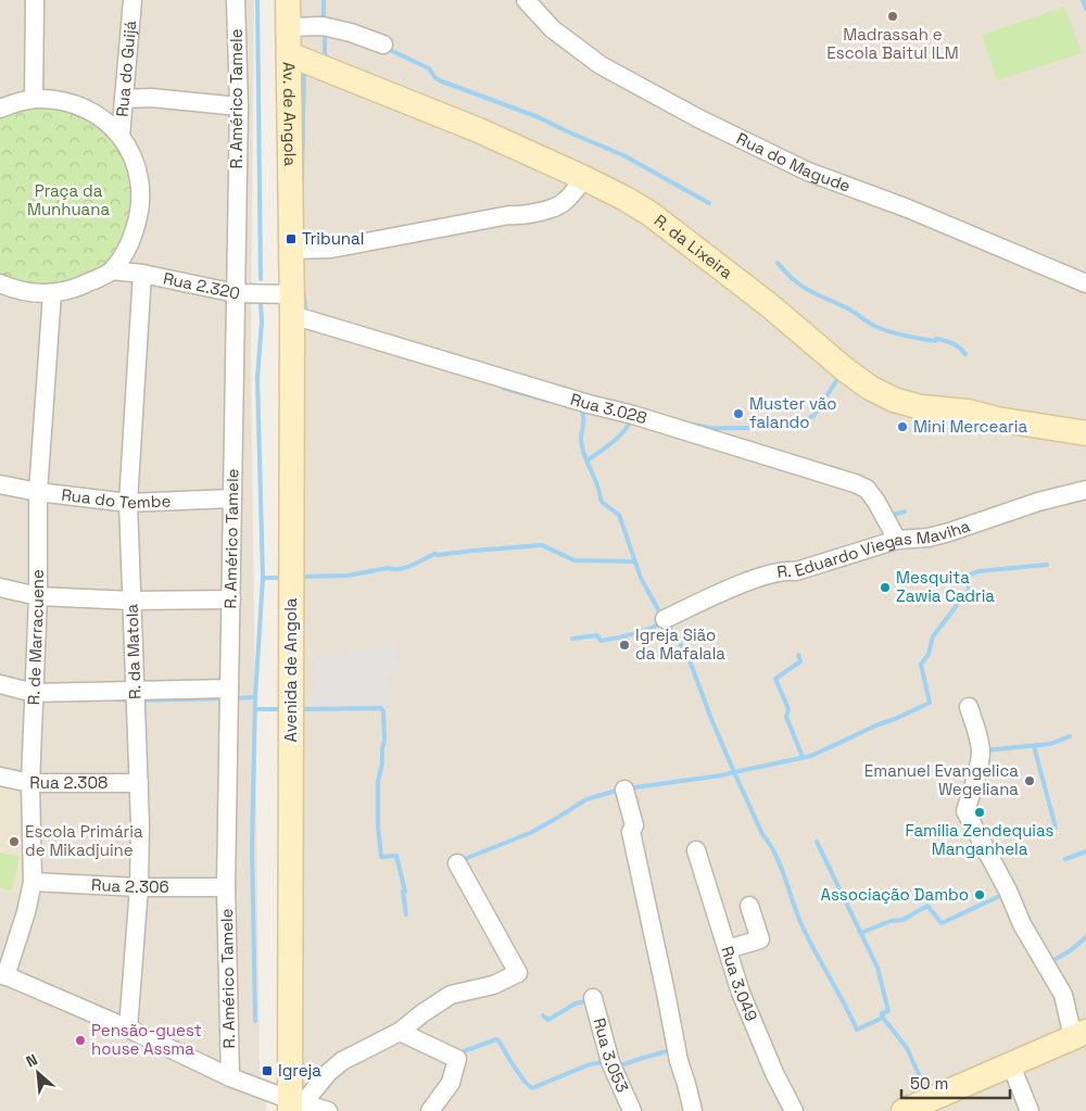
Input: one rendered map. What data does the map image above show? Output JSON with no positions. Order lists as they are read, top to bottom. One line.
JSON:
{"streets":{"street":["Rua do Guijá","R. Américo Tamele","Av. de Angola","Rua do Magude","R. da Lixeira","Rua 2.320","Rua 3.028","Rua do Tembe","R. Eduardo Viegas Maviha","R. de Marracuene","R. da Matola","Avenida de Angola","Rua 2.308","Rua 2.306","Rua 3.049","Rua 3.053"]},"crossings":[["R. Américo Tamele","Rua 2.320"],["R. Américo Tamele","Rua do Tembe"],["R. Américo Tamele","Rua 2.306"],["Av. de Angola","R. da Lixeira"],["Av. de Angola","Avenida de Angola"],["Rua 2.320","Rua 3.028"],["Rua 2.320","R. da Matola"],["Rua 2.320","Avenida de Angola"],["Rua 3.028","R. Eduardo Viegas Maviha"],["Rua 3.028","Avenida de Angola"],["Rua do Tembe","R. de Marracuene"],["Rua do Tembe","R. da Matola"],["R. de Marracuene","Rua 2.308"],["R. de Marracuene","Rua 2.306"],["R. da Matola","Rua 2.308"],["R. da Matola","Rua 2.306"]],"parks":["Praça da Munhuana"],"places":{"other":["Madrassah e Escola Baitul ILM","Muster vão falando","Mini Mercearia","Mesquita Zawia Cadria","Igreja Sião da Mafalala","Emanuel Evangelica Wegeliana","Familia Zendequias Manganhela","Escola Primária de Mikadjuine","Associação Dambo","Pensão-guest house Assma"],"transit":["Tribunal","Igreja"]},"scale_bar":"50 m","north":"top left"}
